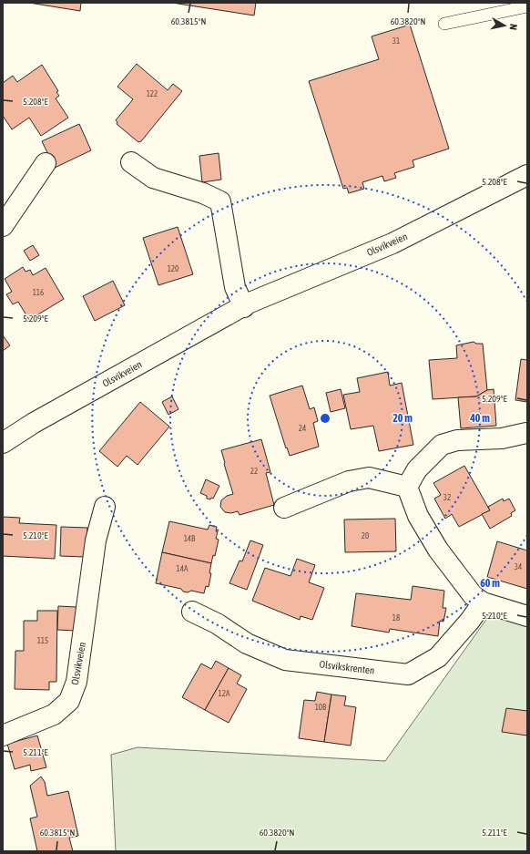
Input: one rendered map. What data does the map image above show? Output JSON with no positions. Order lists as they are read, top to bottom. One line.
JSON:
{"streets":{"street":["Olsvikveien","Olsvikskrenten"]},"house_numbers":["31","122","120","116","24","22","32","20","14B","34","14A","18","115","12A","10B"],"north":"right","coordinates":["60.3815°N","60.3820°N","5.208°E","5.209°E","5.210°E","5.211°E"],"rings":["20 m","40 m","60 m"]}
